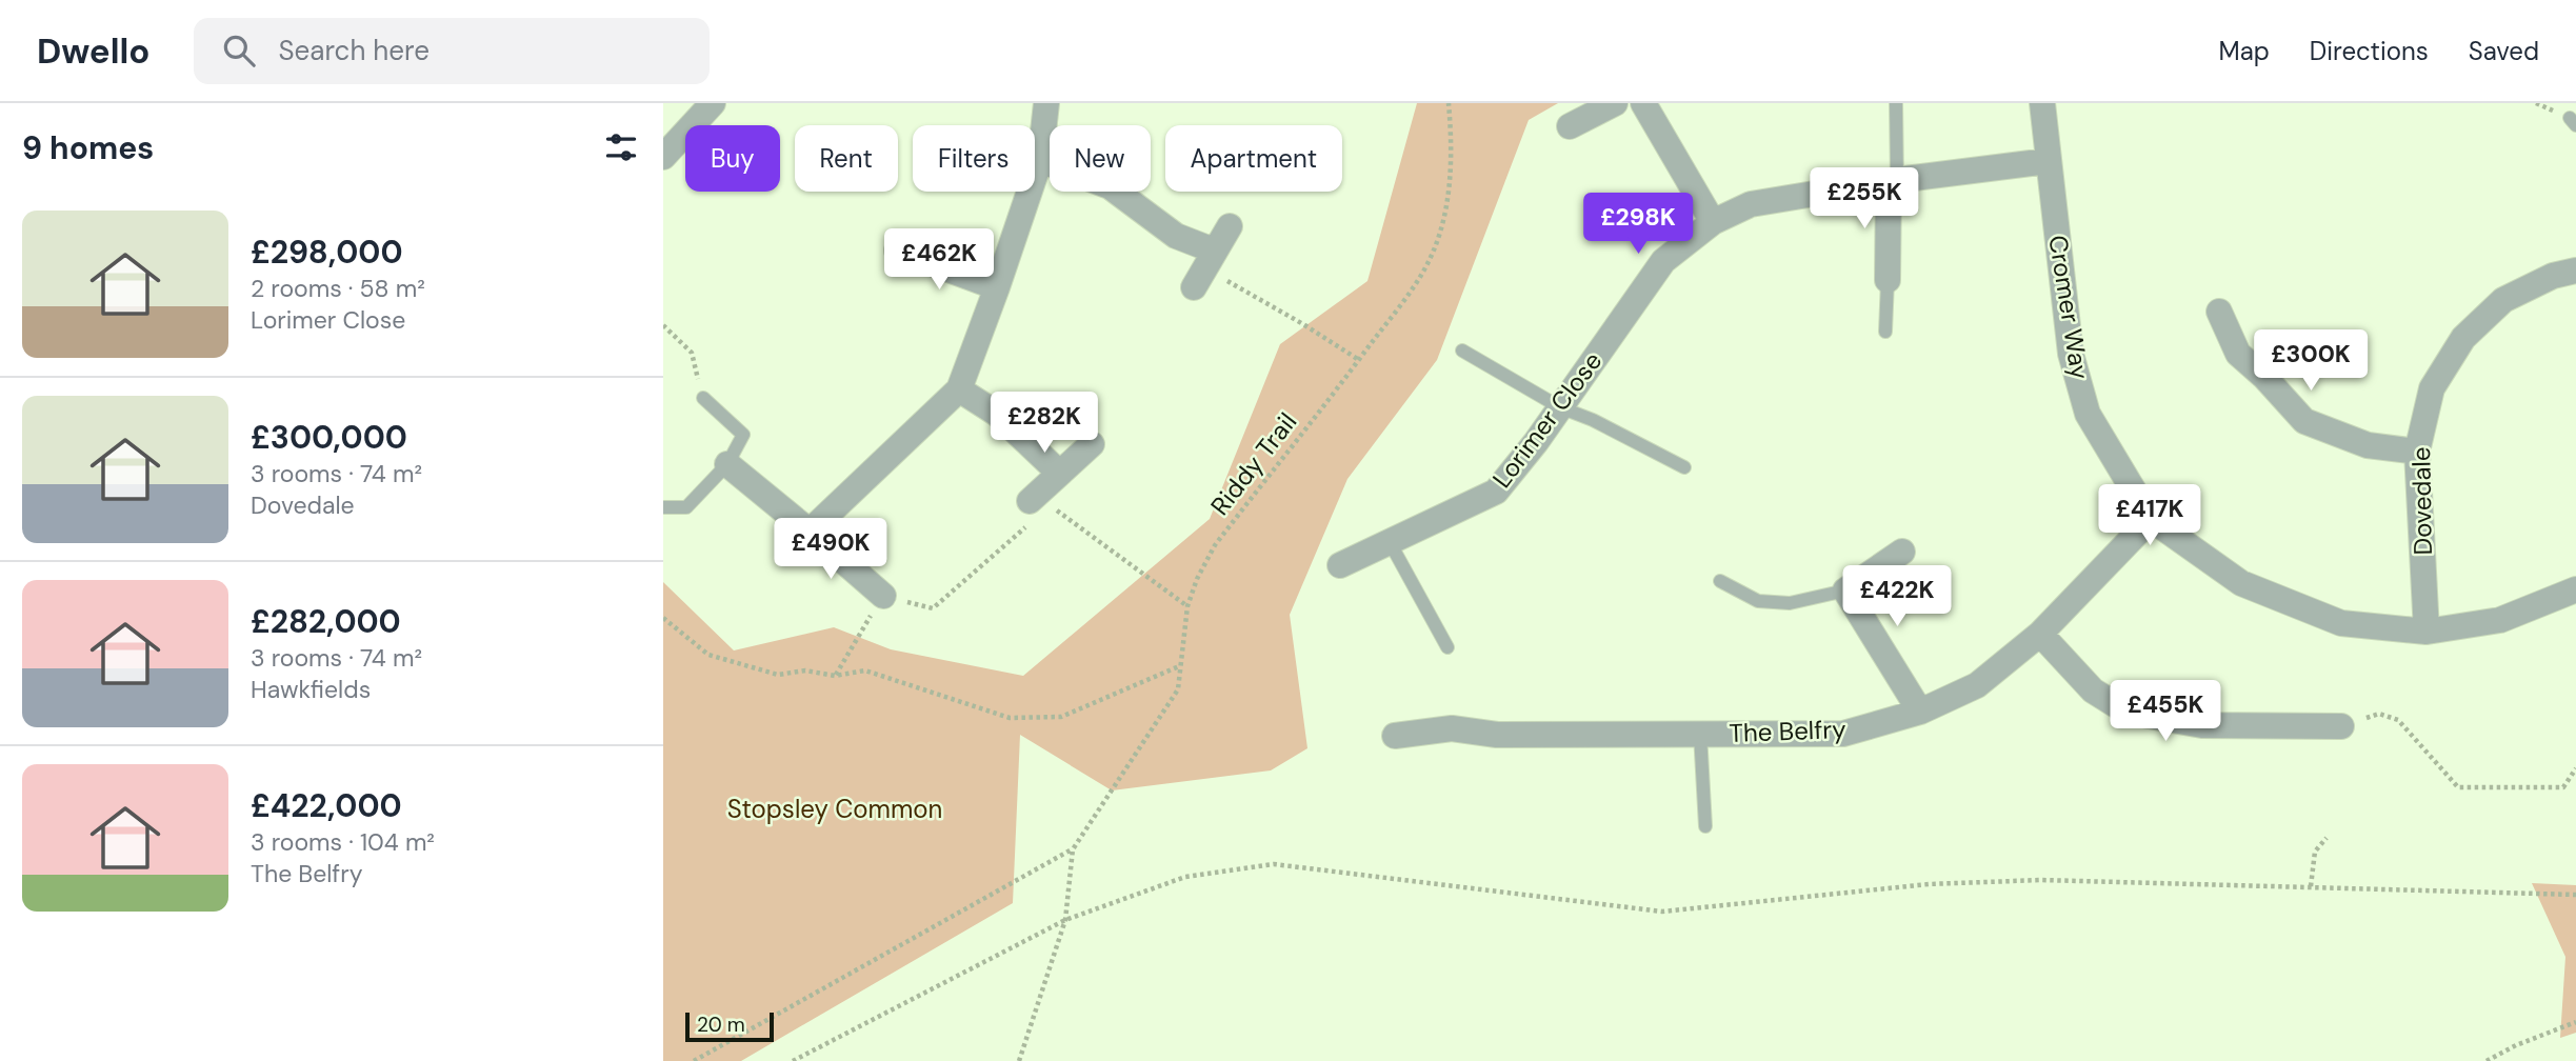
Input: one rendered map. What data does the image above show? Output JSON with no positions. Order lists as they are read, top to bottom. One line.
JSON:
{"streets":{"street":["Cromer Way","Lorimer Close","Dovedale","The Belfry"],"path":["Riddy Trail"]},"crossings":[["Cromer Way","Lorimer Close"],["Cromer Way","Dovedale"],["Cromer Way","The Belfry"]],"parks":["Stopsley Common"],"scale_bar":"20 m","page":{"header":"Dwello","search":"Search here","nav":["Map","Directions","Saved"],"heading":"9 homes","chip":["Buy","Rent","Filters","New","Apartment"],"price":["£255K","£298K","£462K","£300K","£282K","£417K","£490K","£422K","£455K"],"list":[{"name":"£298,000","note":"2 rooms · 58 m² · Lorimer Close"},{"name":"£300,000","note":"3 rooms · 74 m² · Dovedale"},{"name":"£282,000","note":"3 rooms · 74 m² · Hawkfields"},{"name":"£422,000","note":"3 rooms · 104 m² · The Belfry"}],"scale":"20 m"}}
